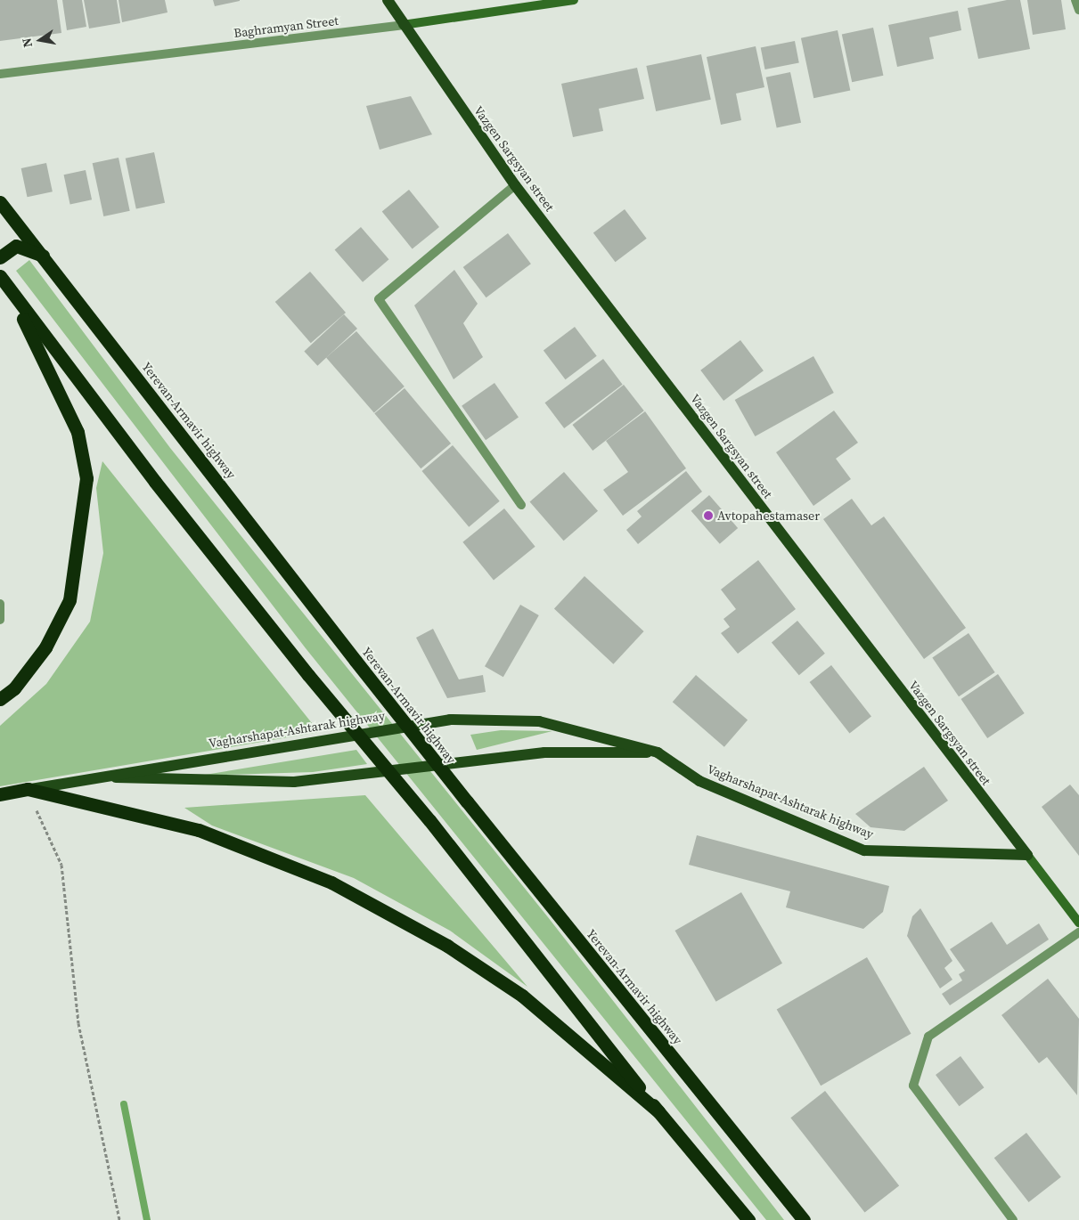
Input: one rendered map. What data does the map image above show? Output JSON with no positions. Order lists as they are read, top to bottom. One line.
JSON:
{"streets":{"highway":["Yerevan-Armavir highway","Vagharshapat-Ashtarak highway"],"main road":["Baghramyan Street","Vazgen Sargsyan street"]},"crossings":[["Baghramyan Street","Vazgen Sargsyan street"],["Vazgen Sargsyan street","Vagharshapat-Ashtarak highway"]],"places":["Avtopahestamaser"],"north":"left"}
